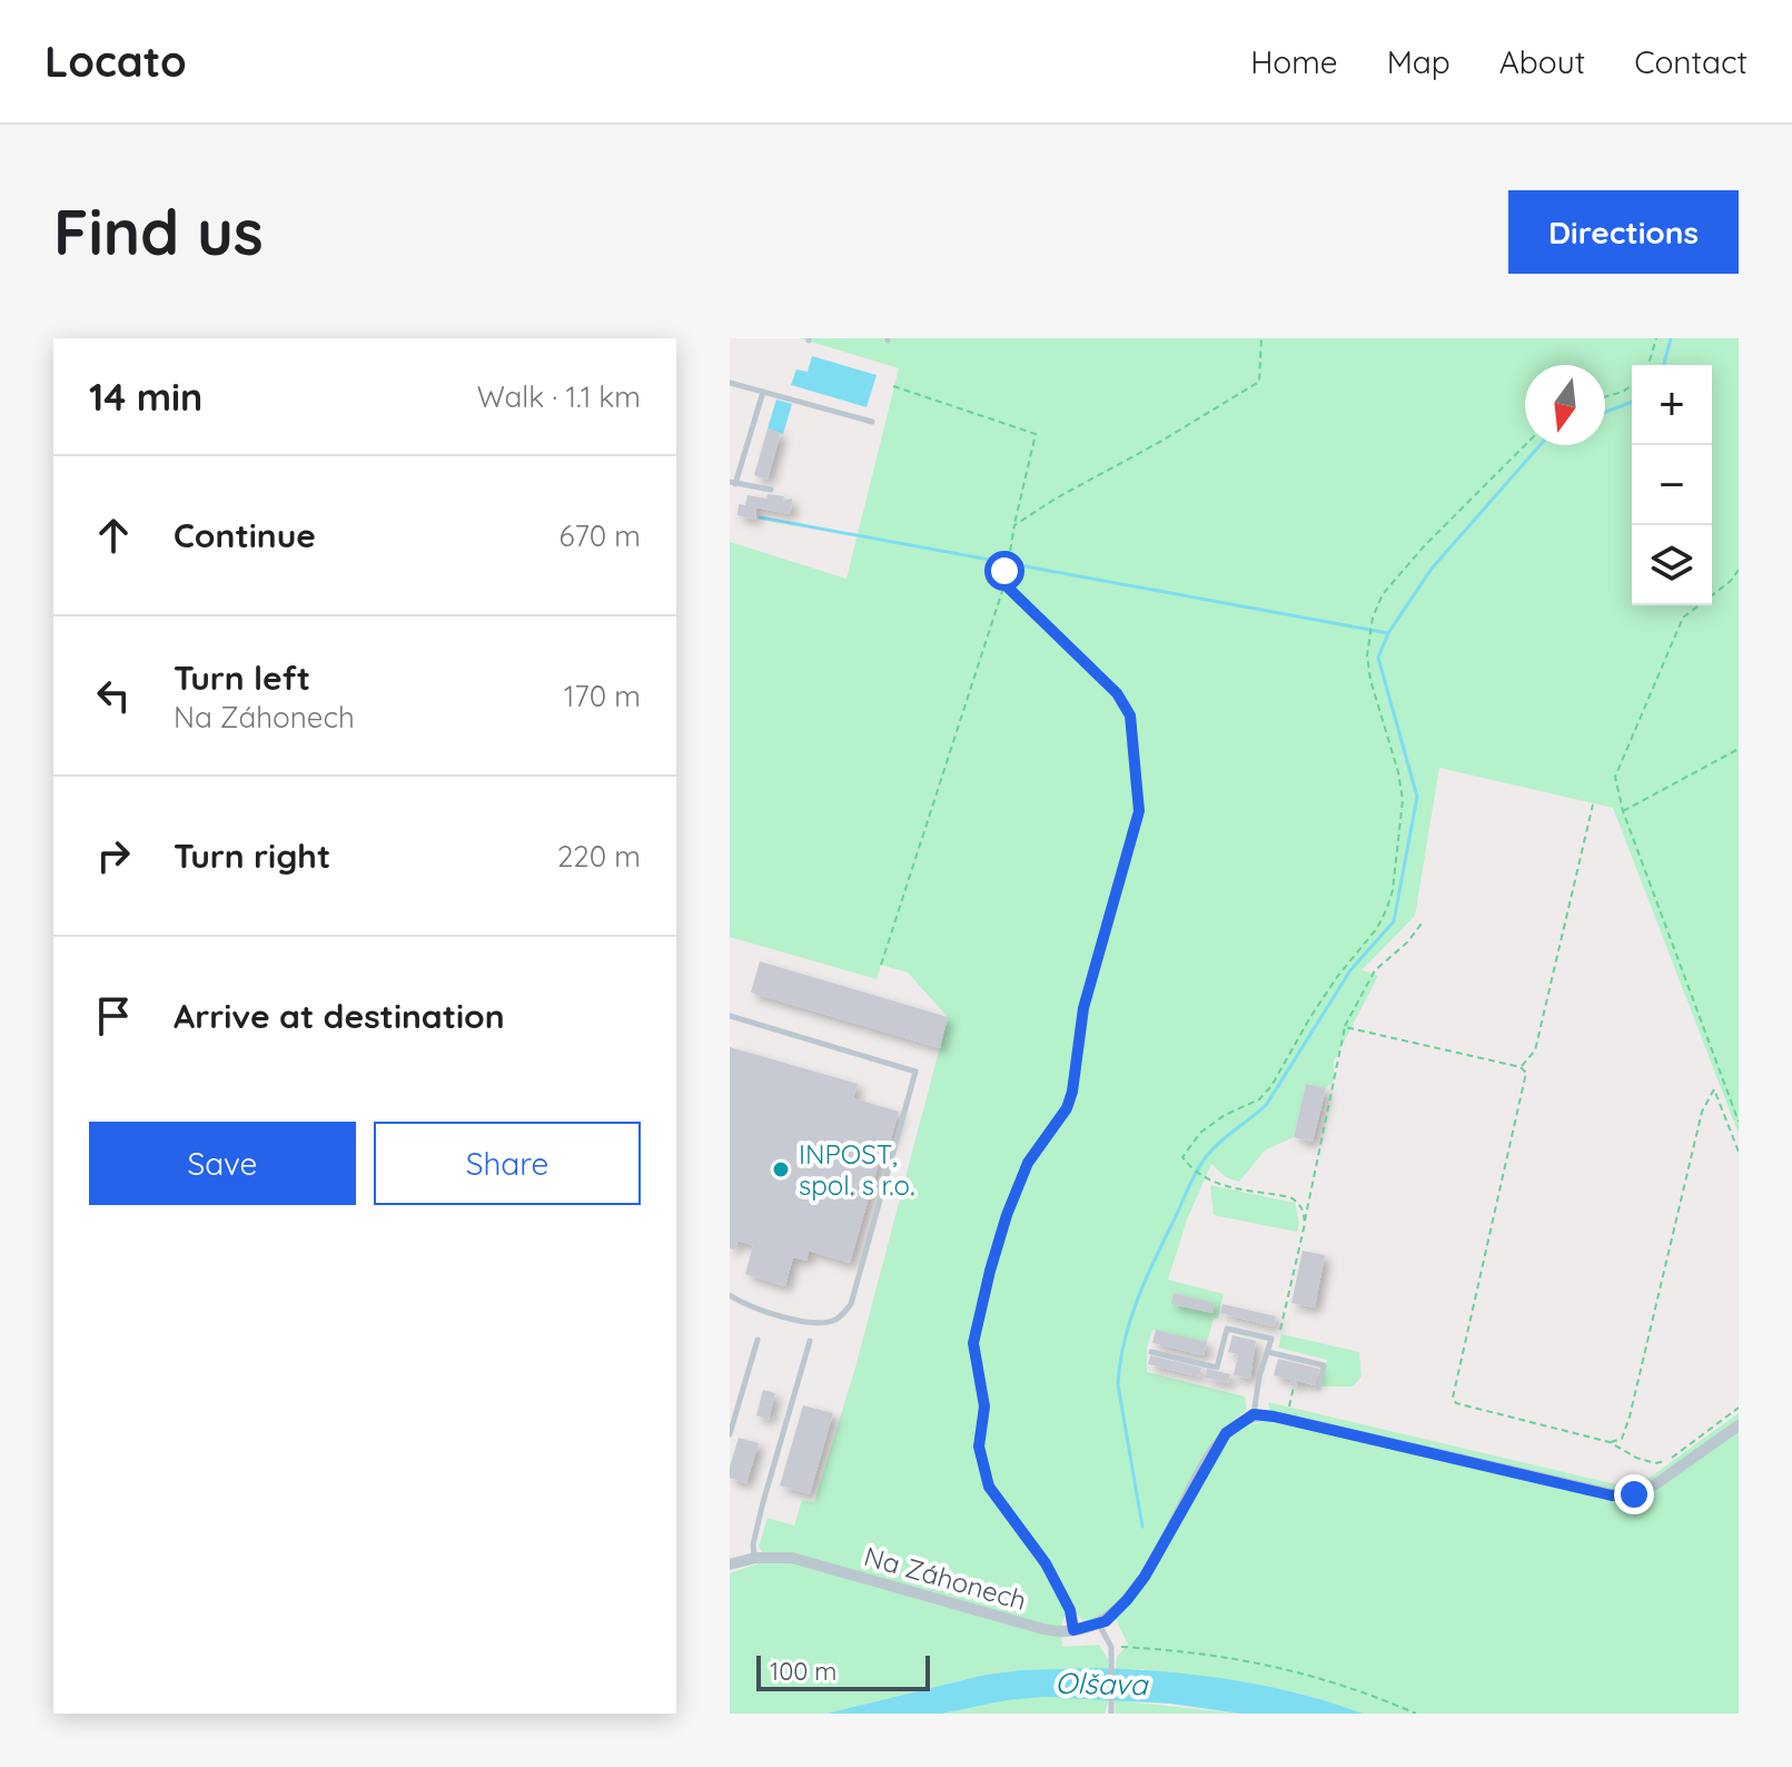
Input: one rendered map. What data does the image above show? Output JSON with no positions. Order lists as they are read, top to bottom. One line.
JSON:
{"streets":{"street":["Na Záhonech"]},"water":["Olšava"],"places":["INPOST, spol. s r.o."],"scale_bar":"100 m","north":"bottom","page":{"header":"Locato","nav":["Home","Map","About","Contact"],"buttons":["Directions",["Save","Share"]],"title":"Find us","heading":["14 min","Walk · 1.1 km"],"map_buttons":["+","−"],"list":[["Continue","670 m"],["Turn left","Na Záhonech","170 m"],["Turn right","220 m"],"Arrive at destination"],"scale":"100 m"}}
